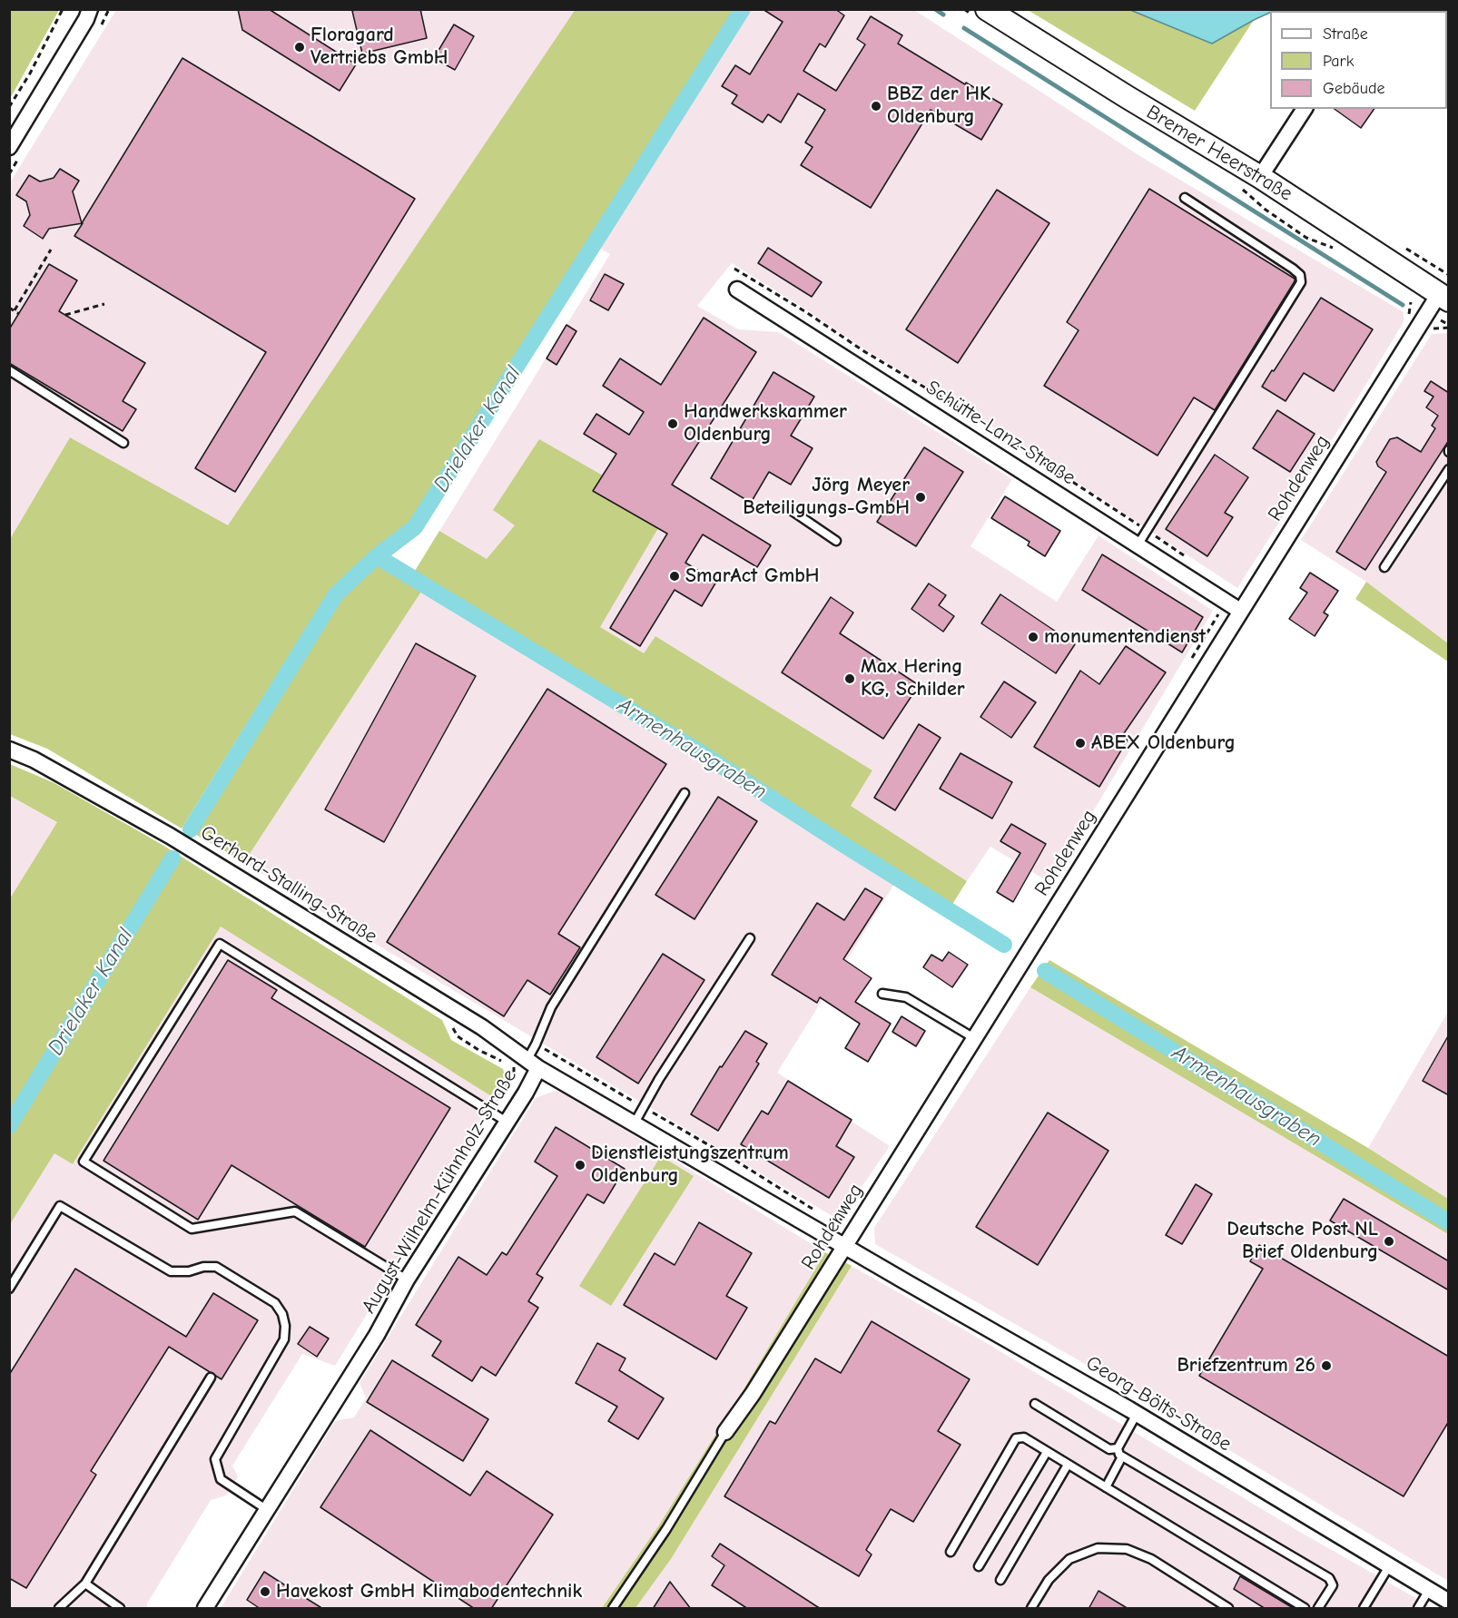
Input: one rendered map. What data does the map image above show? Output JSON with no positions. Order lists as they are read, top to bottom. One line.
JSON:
{"streets":{"main road":["Bremer Heerstraße"],"street":["Schütte-Lanz-Straße","Rohdenweg","Gerhard-Stalling-Straße","August-Wilhelm-Kühnholz-Straße","Georg-Bölts-Straße"]},"crossings":[["Bremer Heerstraße","Rohdenweg"],["Schütte-Lanz-Straße","Rohdenweg"],["Rohdenweg","August-Wilhelm-Kühnholz-Straße"],["Rohdenweg","Georg-Bölts-Straße"],["Gerhard-Stalling-Straße","August-Wilhelm-Kühnholz-Straße"],["August-Wilhelm-Kühnholz-Straße","Georg-Bölts-Straße"]],"water":["Drielaker Kanal","Armenhausgraben"],"places":["Floragard Vertriebs GmbH","BBZ der HK Oldenburg","Handwerkskammer Oldenburg","Jörg Meyer Beteiligungs-GmbH","SmarAct GmbH","monumentendienst","Max Hering KG, Schilder","ABEX Oldenburg","Dienstleistungszentrum Oldenburg","Deutsche Post NL Brief Oldenburg","Briefzentrum 26","Havekost GmbH Klimabodentechnik"],"legend":["Straße","Park","Gebäude"]}
